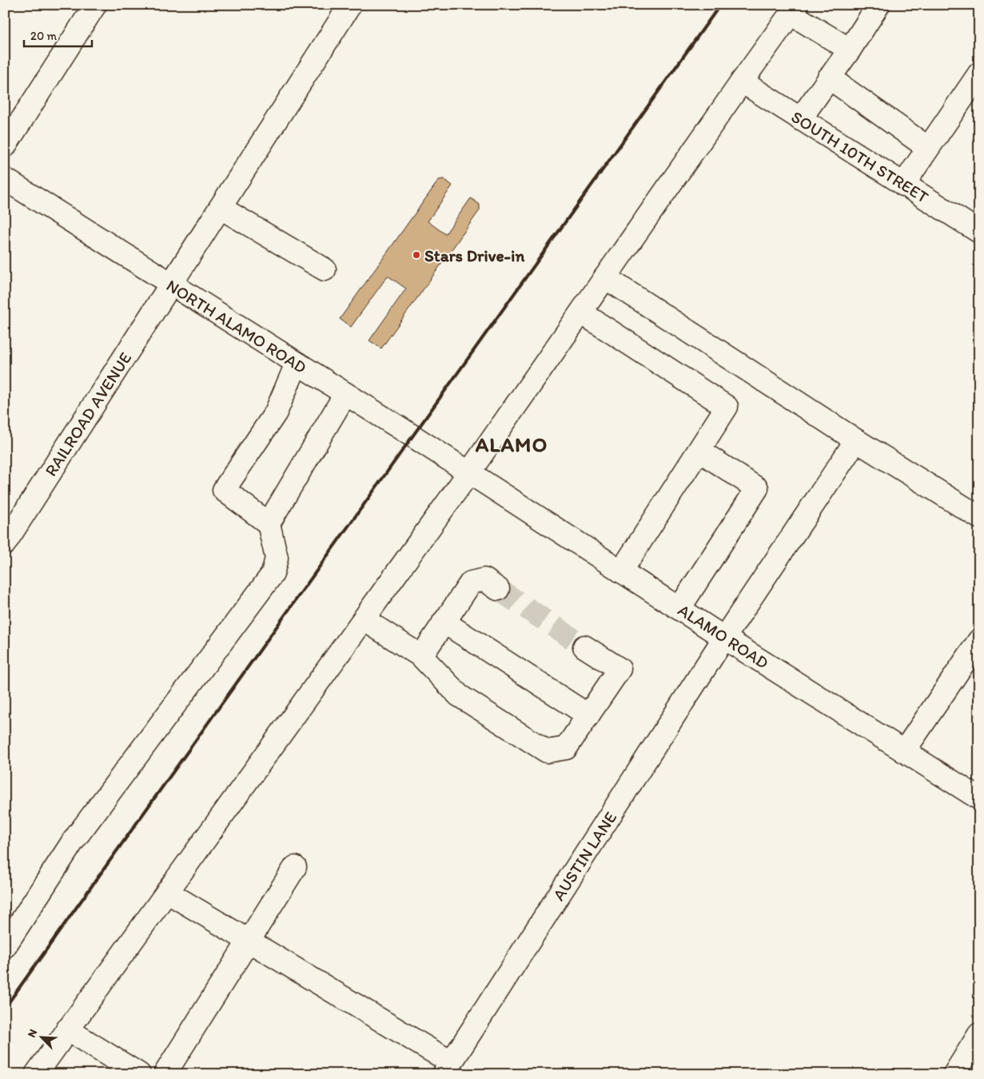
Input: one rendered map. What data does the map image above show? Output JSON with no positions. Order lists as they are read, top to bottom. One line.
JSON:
{"streets":{"main road":["SOUTH 10TH STREET","NORTH ALAMO ROAD","RAILROAD AVENUE","ALAMO ROAD","AUSTIN LANE"]},"crossings":[["NORTH ALAMO ROAD","RAILROAD AVENUE"],["NORTH ALAMO ROAD","ALAMO ROAD"],["ALAMO ROAD","AUSTIN LANE"]],"districts":["ALAMO"],"places":["Stars Drive-in"],"scale_bar":"20 m","north":"top left"}
